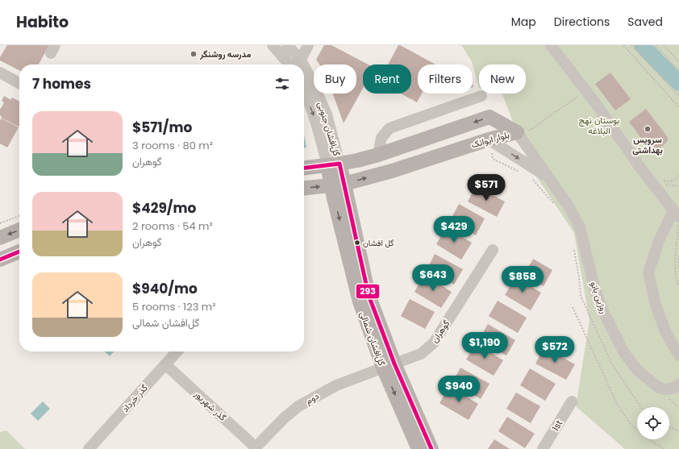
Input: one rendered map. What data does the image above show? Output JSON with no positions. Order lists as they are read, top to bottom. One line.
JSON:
{"streets":{"main road":["بلوار ایوانک","گل‌افشان شمالی"],"street":["گل‌افشان جنوبی","روژین بانو","گوهران","گذر خرداد","دوم","گذر شهریور","1st"]},"crossings":[["گل‌افشان جنوبی","بلوار ایوانک"],["گل‌افشان جنوبی","گل‌افشان شمالی"],["بلوار ایوانک","روژین بانو"],["بلوار ایوانک","گل‌افشان شمالی"],["گوهران","گل‌افشان شمالی"],["گوهران","دوم"],["گل‌افشان شمالی","دوم"],["گذر خرداد","گذر شهریور"],["دوم","گذر شهریور"]],"parks":["بوستان نهج البلاغه"],"places":["مدرسه روشنگر","سرویس بهداشتی","گل افشان"],"lines":["transit line 293"],"page":{"header":"Habito","nav":["Map","Directions","Saved"],"chip":["Buy","Rent","Filters","New"],"heading":"7 homes","list":[{"name":"$571/mo","note":"3 rooms · 80 m² · گوهران"},{"name":"$429/mo","note":"2 rooms · 54 m² · گوهران"},{"name":"$940/mo","note":"5 rooms · 123 m² · گل‌افشان شمالی"}],"price":["$571","$429","$643","$858","$1,190","$572","$940"]}}
